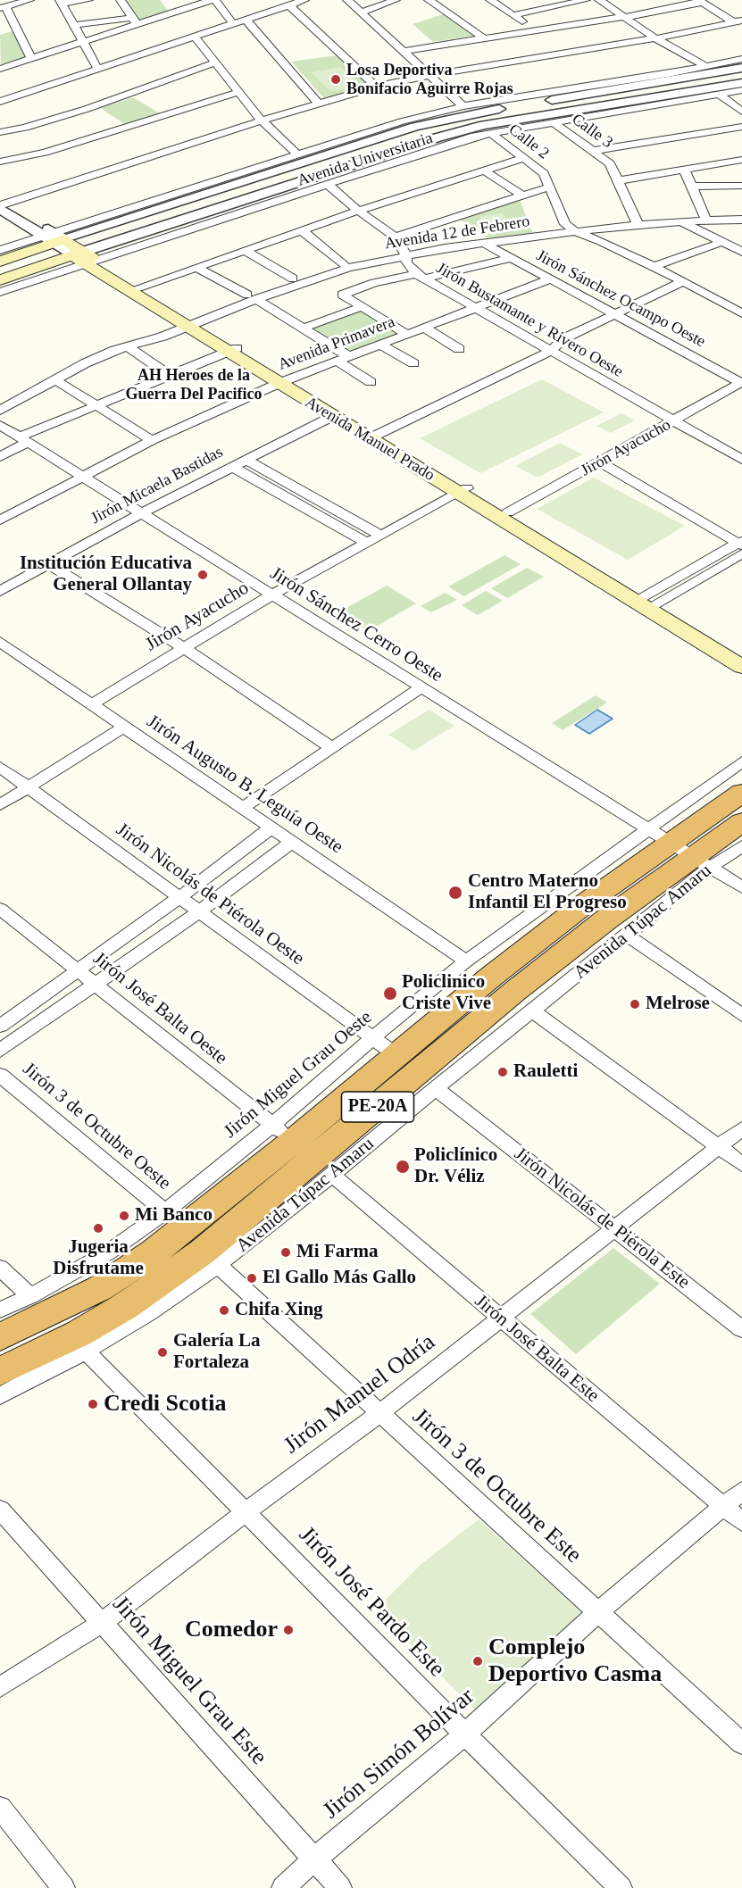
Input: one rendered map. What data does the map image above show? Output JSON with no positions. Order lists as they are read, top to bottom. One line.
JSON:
{"streets":{"highway":["Avenida Túpac Amaru","PE-20A"],"main road":["Avenida Universitaria","Avenida Manuel Prado"],"street":["Calle 3","Calle 2","Avenida 12 de Febrero","Jirón Sánchez Ocampo Oeste","Jirón Bustamante y Rivero Oeste","Avenida Primavera","Jirón Ayacucho","Jirón Micaela Bastidas","Jirón Sánchez Cerro Oeste","Jirón Augusto B. Leguía Oeste","Jirón Nicolás de Piérola Oeste","Jirón José Balta Oeste","Jirón Miguel Grau Oeste","Jirón 3 de Octubre Oeste","Jirón Nicolás de Piérola Este","Jirón José Balta Este","Jirón Manuel Odría","Jirón 3 de Octubre Este","Jirón José Pardo Este","Jirón Miguel Grau Este","Jirón Simón Bolívar"]},"crossings":[["Calle 3","Avenida Universitaria"],["Calle 3","Avenida 12 de Febrero"],["Calle 2","Avenida Universitaria"],["Calle 2","Avenida 12 de Febrero"],["Avenida Universitaria","Jirón Bustamante y Rivero Oeste"],["Avenida Universitaria","Avenida Manuel Prado"],["Avenida 12 de Febrero","Jirón Sánchez Ocampo Oeste"],["Avenida 12 de Febrero","Jirón Bustamante y Rivero Oeste"],["Avenida 12 de Febrero","Avenida Manuel Prado"],["Jirón Sánchez Ocampo Oeste","Avenida Primavera"],["Jirón Sánchez Ocampo Oeste","Jirón Ayacucho"],["Jirón Bustamante y Rivero Oeste","Avenida Primavera"],["Jirón Bustamante y Rivero Oeste","Jirón Ayacucho"],["Avenida Primavera","Avenida Manuel Prado"],["Avenida Primavera","Jirón Sánchez Cerro Oeste"],["Avenida Manuel Prado","Jirón Ayacucho"],["Avenida Manuel Prado","Jirón Micaela Bastidas"],["Jirón Ayacucho","Jirón Sánchez Cerro Oeste"],["Jirón Ayacucho","Jirón Augusto B. Leguía Oeste"],["Jirón Micaela Bastidas","Jirón Sánchez Cerro Oeste"],["Jirón Sánchez Cerro Oeste","Avenida Túpac Amaru"],["Jirón Sánchez Cerro Oeste","Jirón Miguel Grau Oeste"],["Jirón Augusto B. Leguía Oeste","Jirón Miguel Grau Oeste"],["Jirón Nicolás de Piérola Oeste","Avenida Túpac Amaru"],["Jirón Nicolás de Piérola Oeste","Jirón Miguel Grau Oeste"],["Avenida Túpac Amaru","Jirón José Balta Oeste"],["Avenida Túpac Amaru","Jirón Miguel Grau Oeste"],["Avenida Túpac Amaru","Jirón Nicolás de Piérola Este"],["Avenida Túpac Amaru","Jirón José Balta Este"],["Avenida Túpac Amaru","Jirón 3 de Octubre Este"],["Avenida Túpac Amaru","Jirón José Pardo Este"],["Jirón José Balta Oeste","Jirón Miguel Grau Oeste"],["Jirón Miguel Grau Oeste","Jirón 3 de Octubre Oeste"],["Jirón Nicolás de Piérola Este","Jirón Manuel Odría"],["Jirón José Balta Este","Jirón Manuel Odría"],["Jirón José Balta Este","Jirón Simón Bolívar"],["Jirón Manuel Odría","Jirón 3 de Octubre Este"],["Jirón Manuel Odría","Jirón José Pardo Este"],["Jirón Manuel Odría","Jirón Miguel Grau Este"],["Jirón 3 de Octubre Este","Jirón Simón Bolívar"],["Jirón José Pardo Este","Jirón Simón Bolívar"],["Jirón Miguel Grau Este","Jirón Simón Bolívar"]],"districts":["AH Heroes de la Guerra Del Pacifico"],"places":["Losa Deportiva Bonifacio Aguirre Rojas","Institución Educativa General Ollantay","Centro Materno Infantil El Progreso","Policlinico Criste Vive","Melrose","Rauletti","Policlínico Dr. Véliz","Mi Banco","Jugeria Disfrutame","Mi Farma","El Gallo Más Gallo","Chifa Xing","Galería La Fortaleza","Credi Scotia","Comedor","Complejo Deportivo Casma"]}
